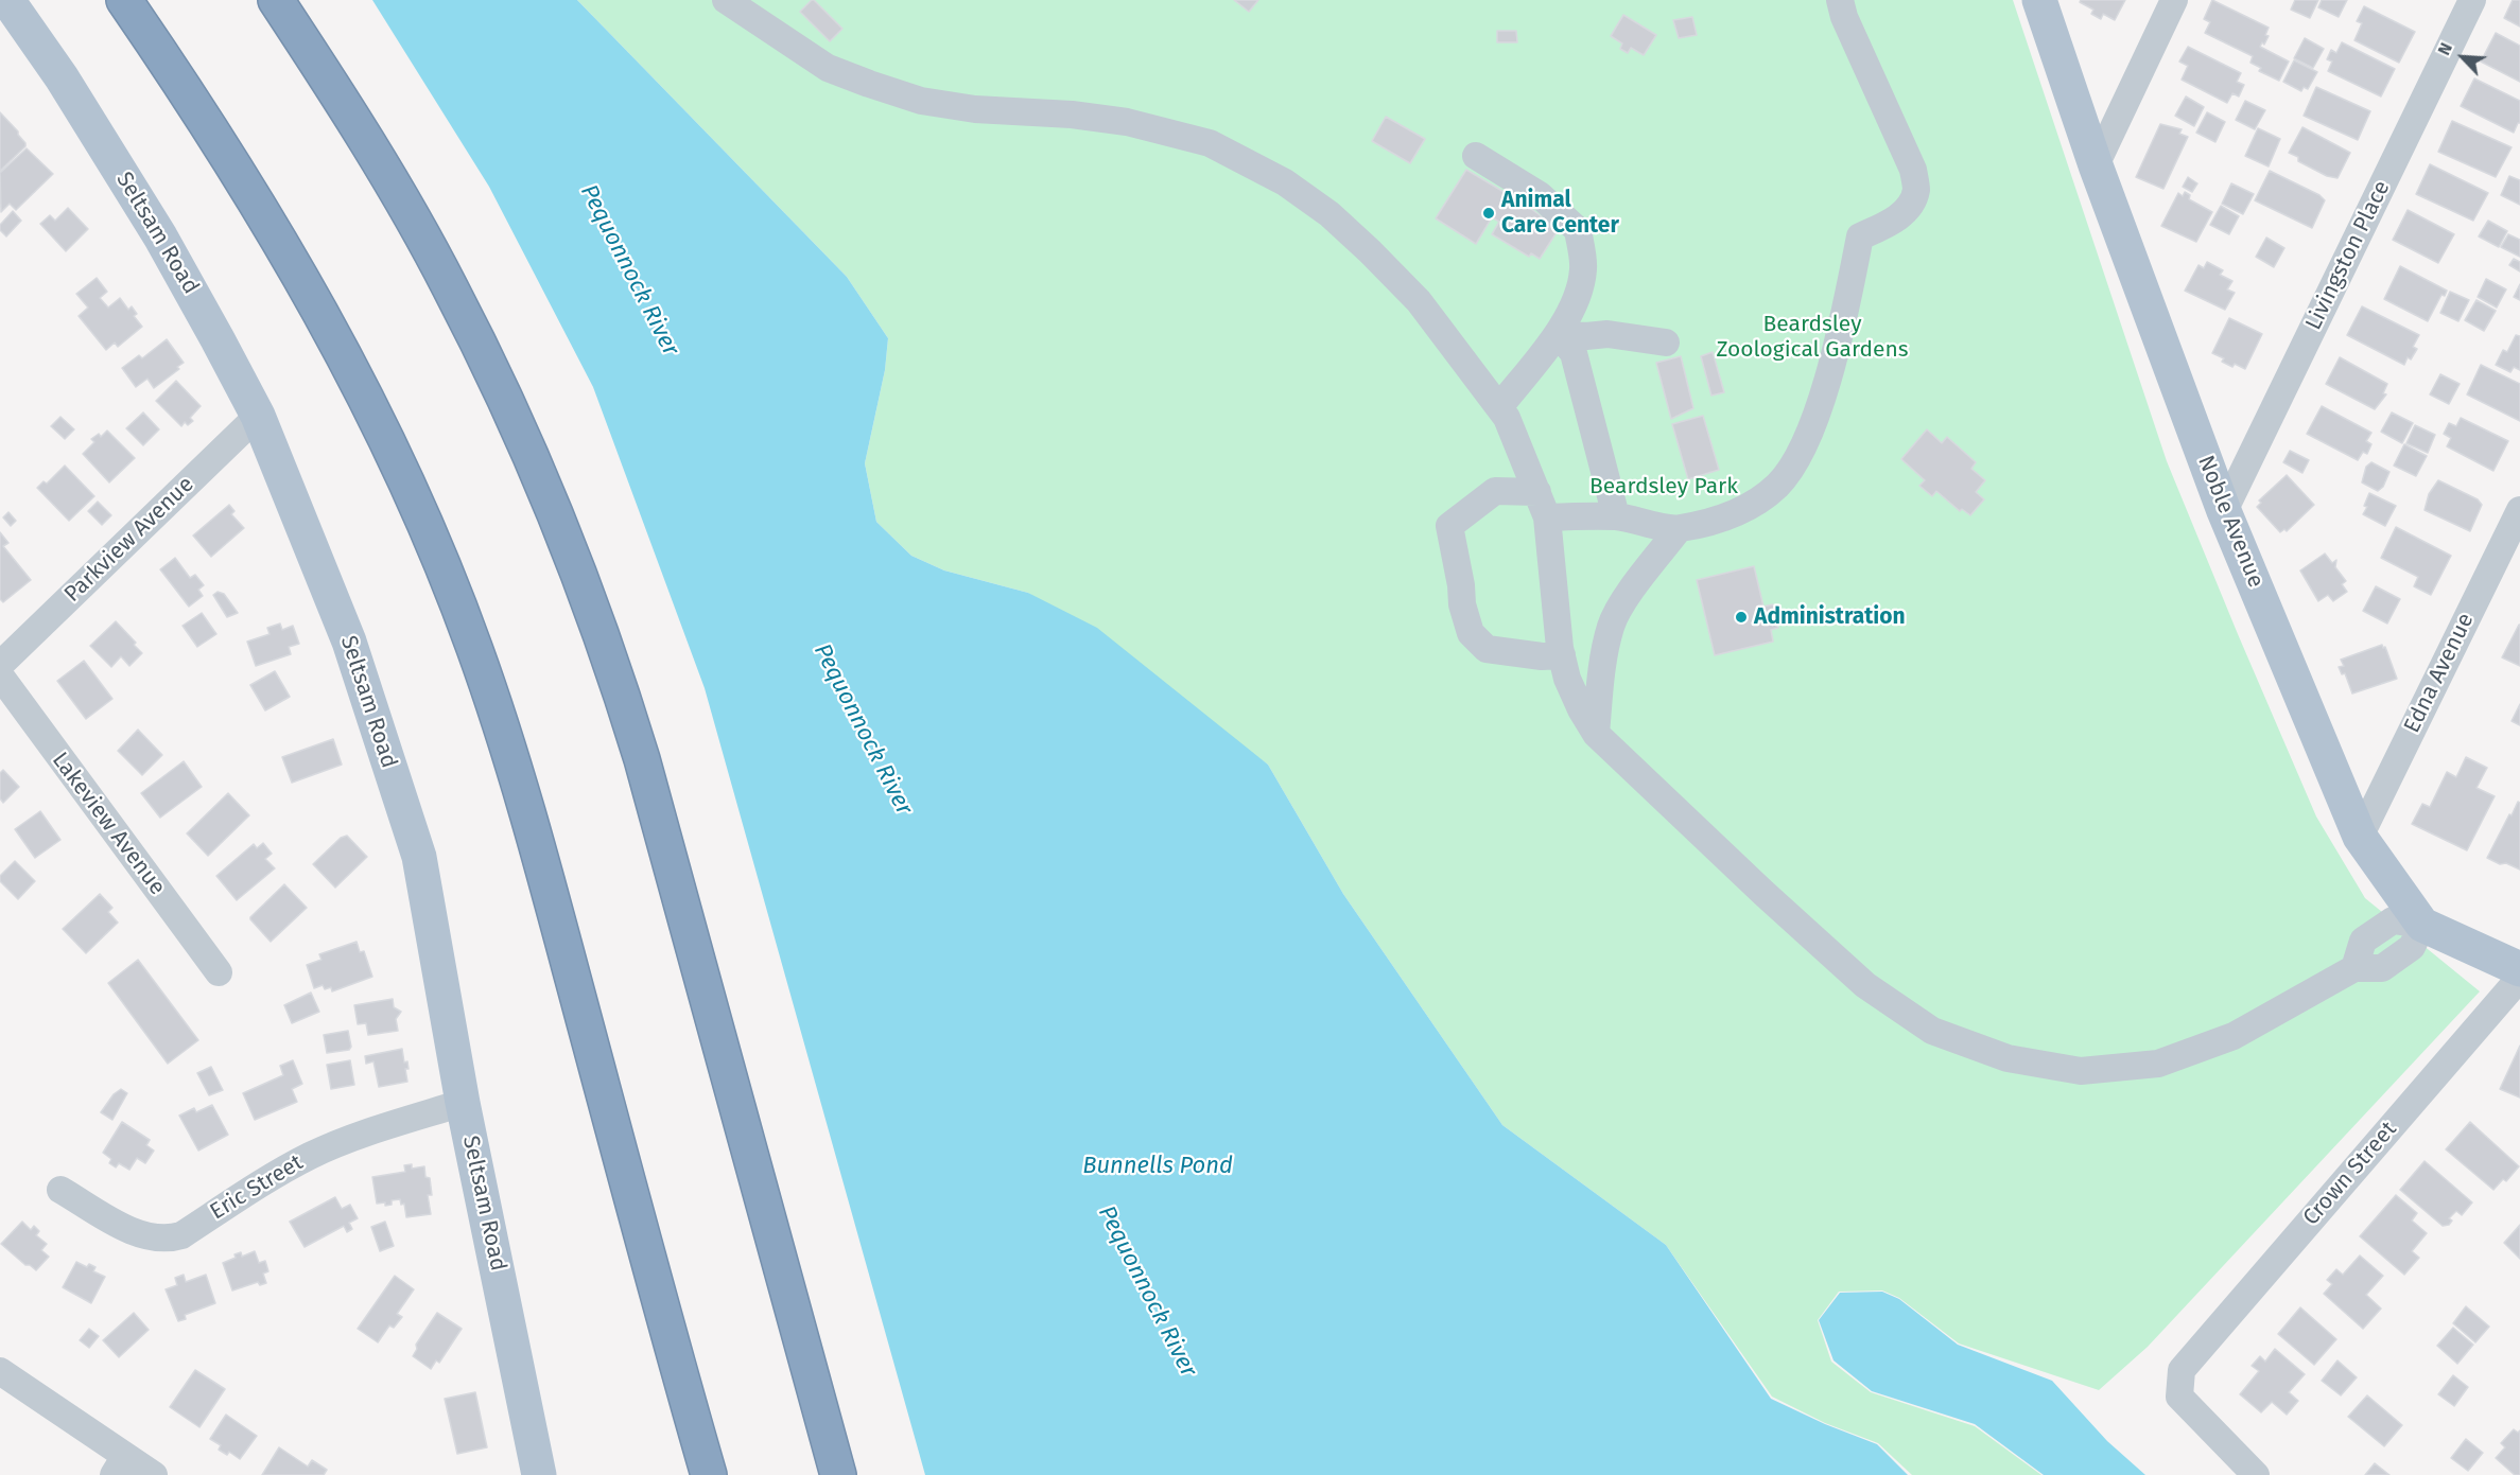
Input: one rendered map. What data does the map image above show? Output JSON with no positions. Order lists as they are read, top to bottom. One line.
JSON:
{"streets":{"main road":["Seltsam Road","Noble Avenue"],"street":["Livingston Place","Parkview Avenue","Edna Avenue","Lakeview Avenue","Crown Street","Eric Street"]},"crossings":[["Seltsam Road","Parkview Avenue"],["Seltsam Road","Eric Street"],["Livingston Place","Noble Avenue"],["Noble Avenue","Edna Avenue"]],"water":["Pequonnock River","Bunnells Pond"],"parks":["Beardsley Zoological Gardens","Beardsley Park"],"places":["Animal Care Center","Administration"],"north":"top left"}
